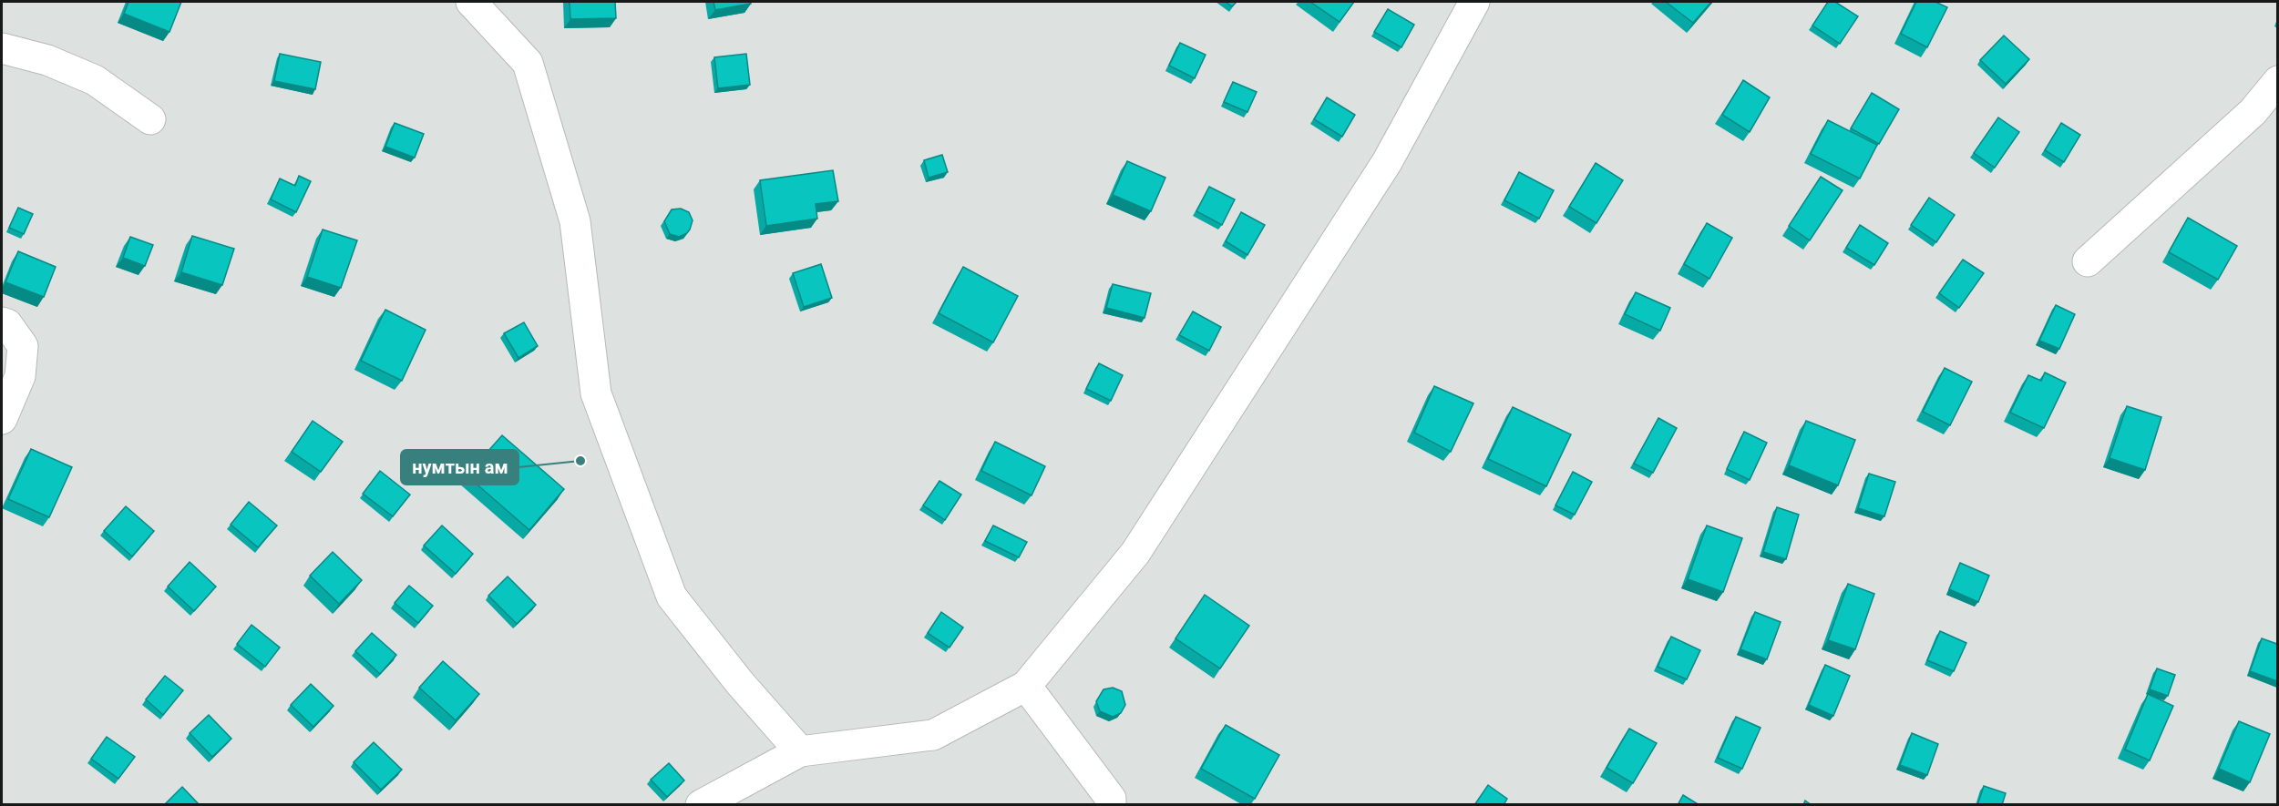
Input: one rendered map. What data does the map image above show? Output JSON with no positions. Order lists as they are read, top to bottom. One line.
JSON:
{"places":["нумтын ам"]}
